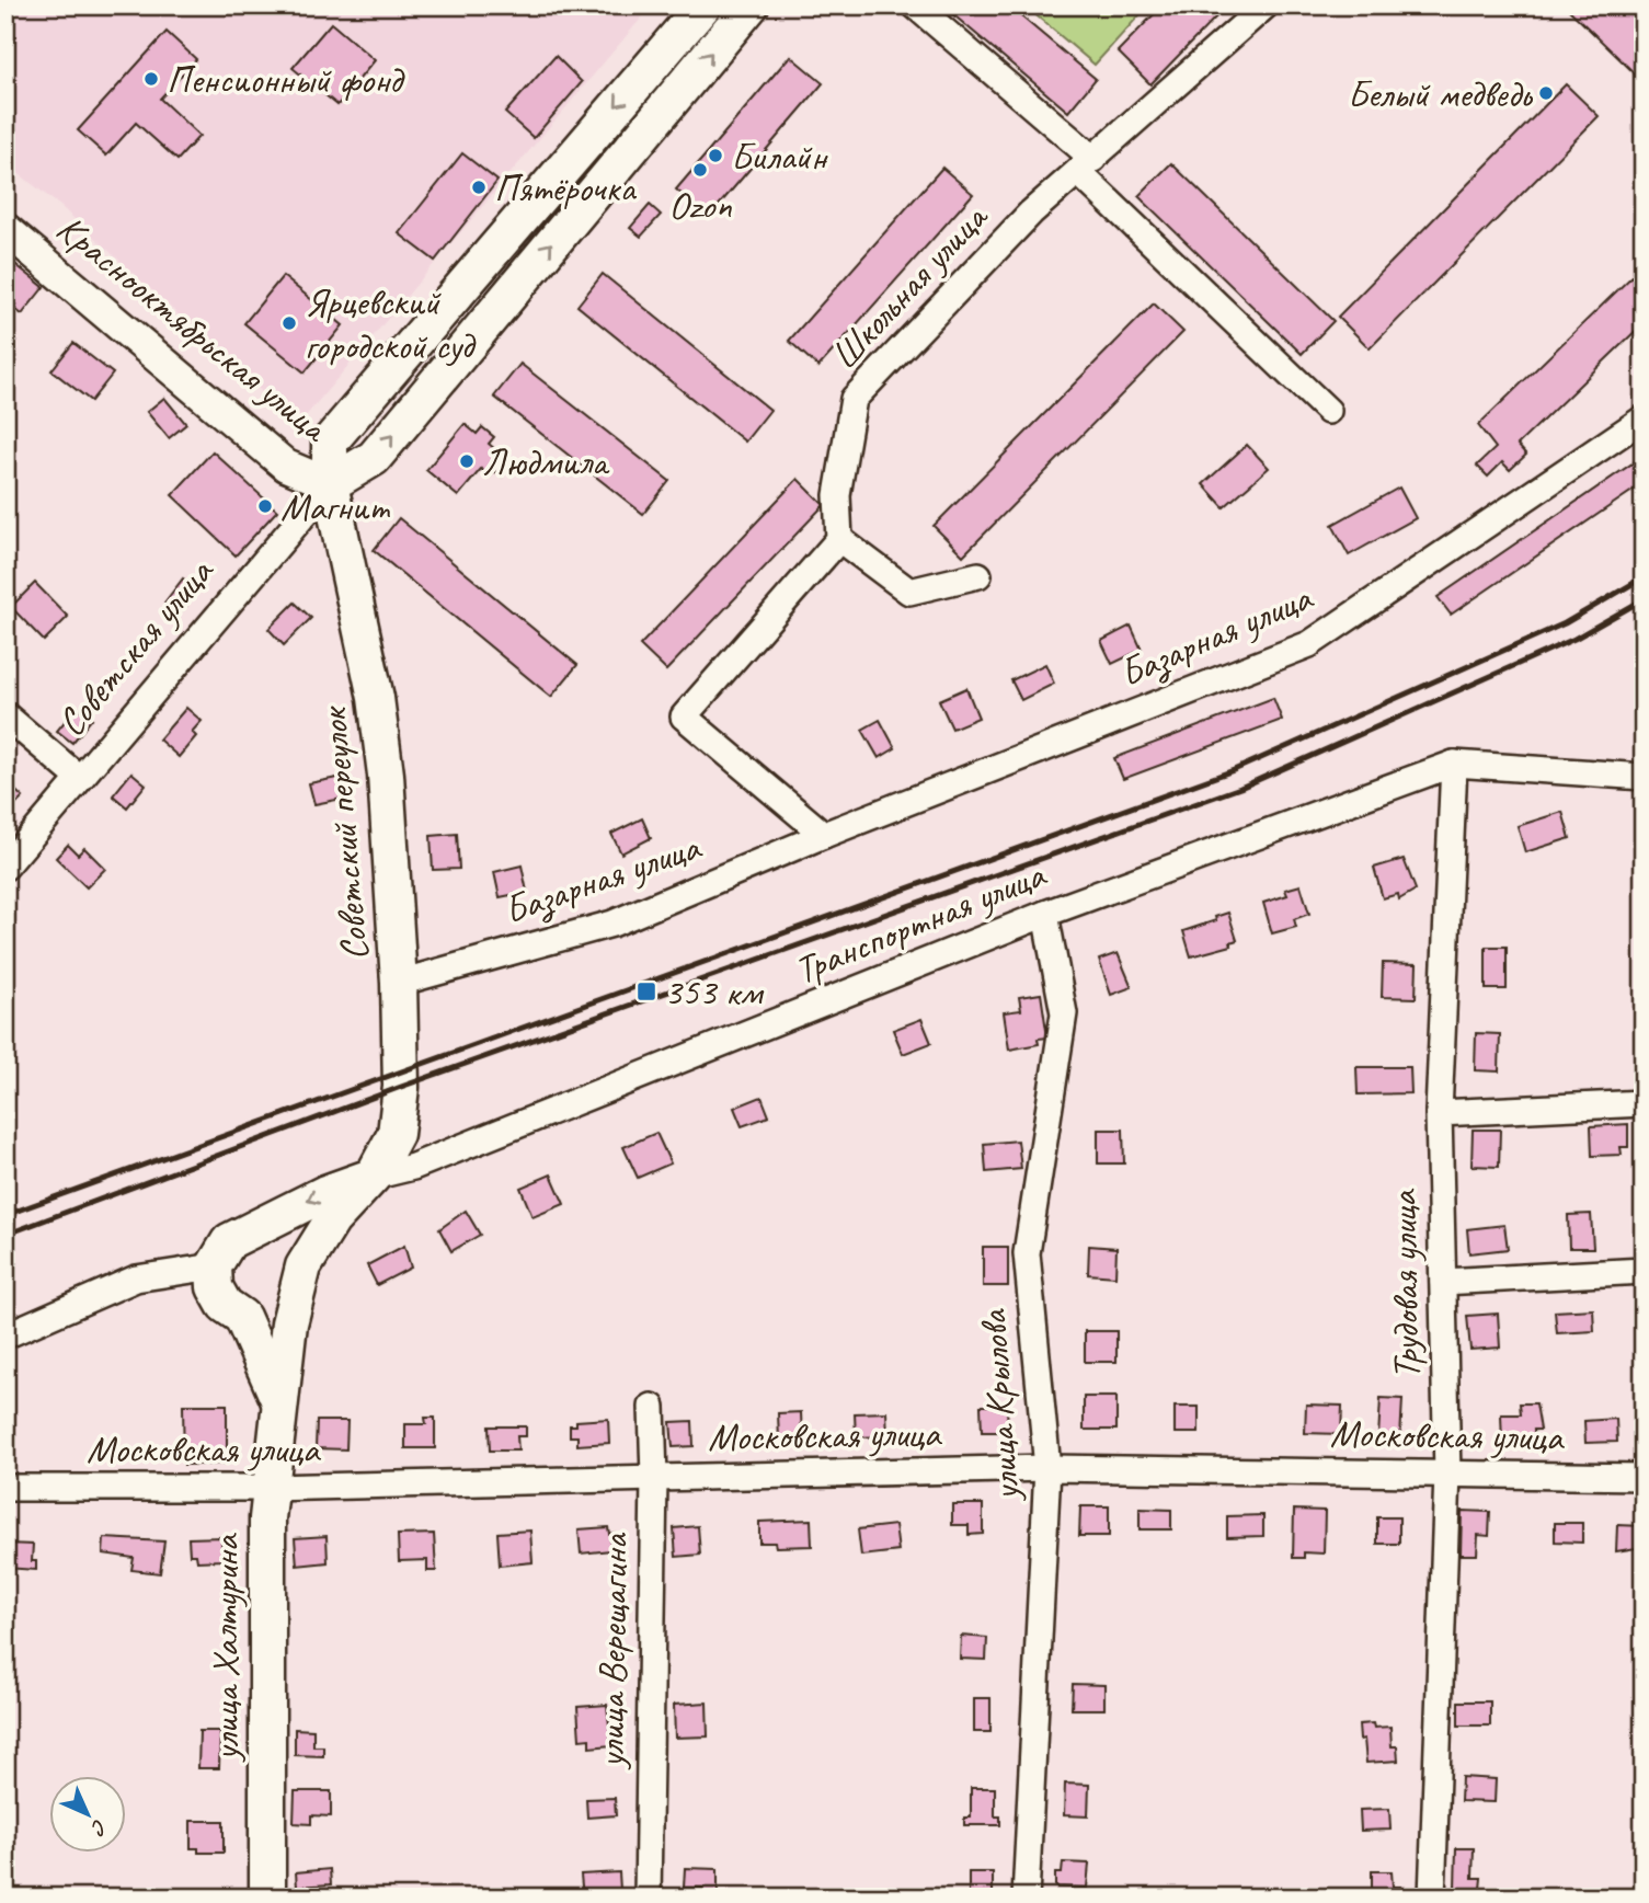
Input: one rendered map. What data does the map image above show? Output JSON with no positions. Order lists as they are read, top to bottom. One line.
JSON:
{"streets":{"main road":["Советская улица","Советский переулок","улица Халтурина"],"street":["Школьная улица","Краснооктябрьская улица","Базарная улица","Транспортная улица","Трудовая улица","улица Крылова","Московская улица","улица Верещагина"]},"crossings":[["Краснооктябрьская улица","Советская улица"],["Краснооктябрьская улица","Советский переулок"],["Базарная улица","Советский переулок"],["Советская улица","Советский переулок"],["Советский переулок","Транспортная улица"],["Советский переулок","улица Халтурина"],["Транспортная улица","Трудовая улица"],["Транспортная улица","улица Крылова"],["Трудовая улица","Московская улица"],["улица Крылова","Московская улица"],["Московская улица","улица Халтурина"],["Московская улица","улица Верещагина"]],"places":{"other":["Пенсионный фонд","Белый медведь","Билайн","Ozon","Пятёрочка","Ярцевский городской суд","Людмила","Магнит"],"transit":["353 км"]},"north":"bottom right"}
